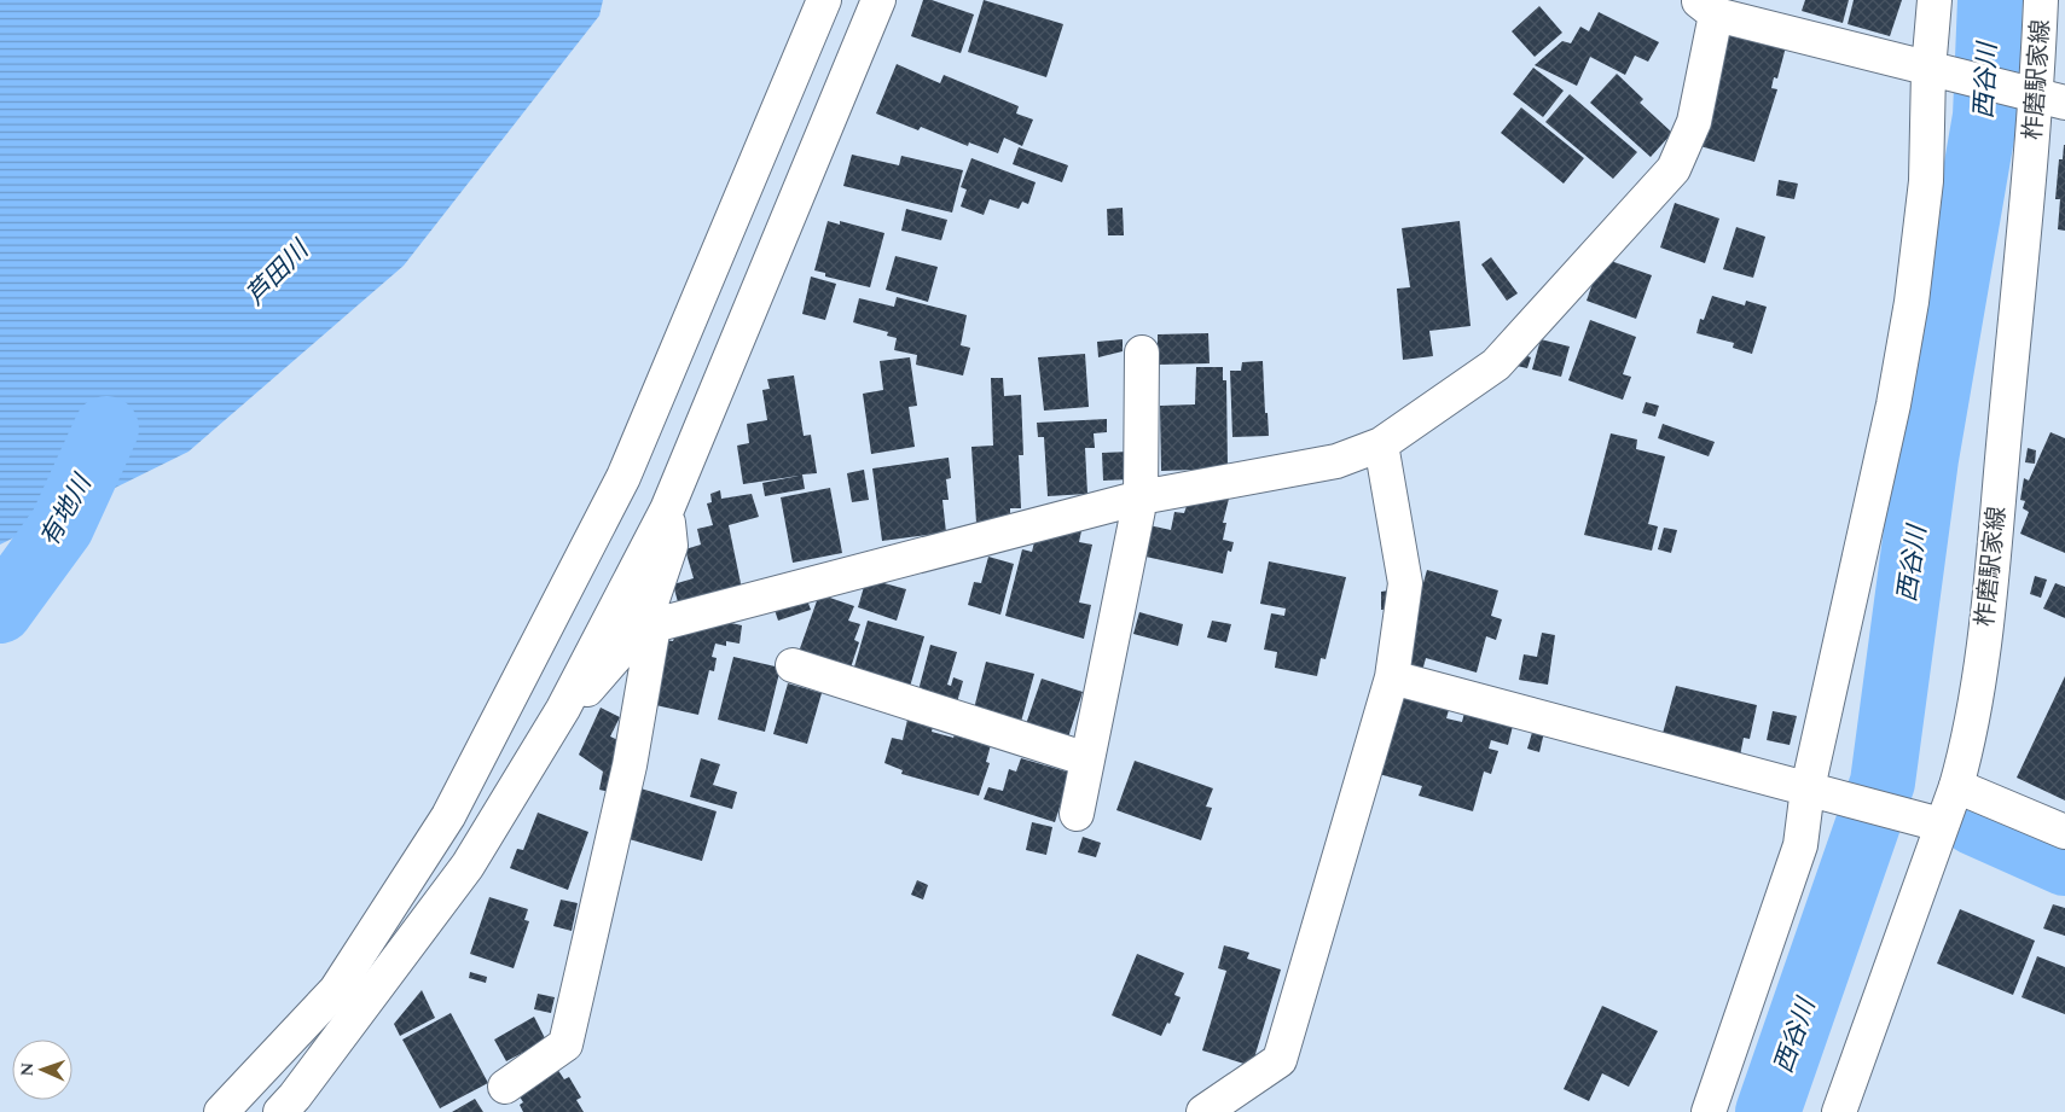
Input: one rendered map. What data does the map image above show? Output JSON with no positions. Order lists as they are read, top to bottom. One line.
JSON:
{"streets":{"street":["柞磨駅家線"]},"water":["西谷川","芦田川","有地川"],"north":"left"}
